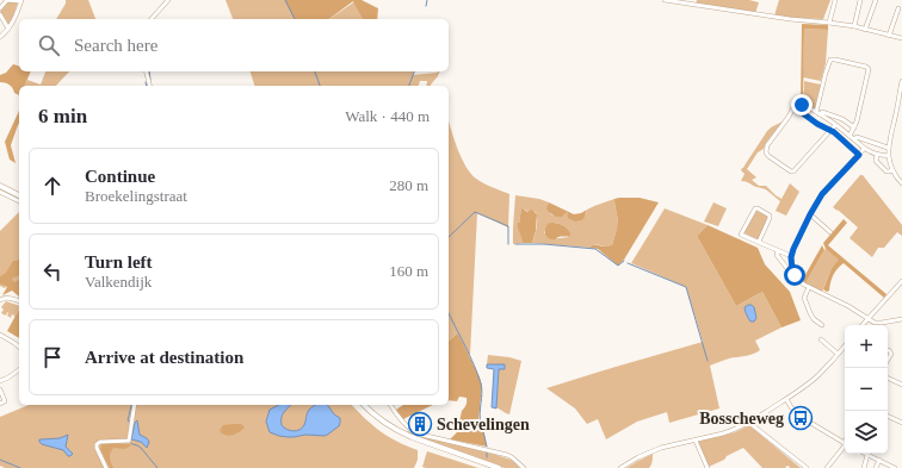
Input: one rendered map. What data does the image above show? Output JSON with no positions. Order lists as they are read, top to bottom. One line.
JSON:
{"places":{"bus stop":["Bosscheweg"],"building":["Schevelingen"]},"page":{"search":"Search here","heading":["6 min","Walk · 440 m"],"list":[["Continue","Broekelingstraat","280 m"],["Turn left","Valkendijk","160 m"],"Arrive at destination"],"map_buttons":["+","−"]}}
